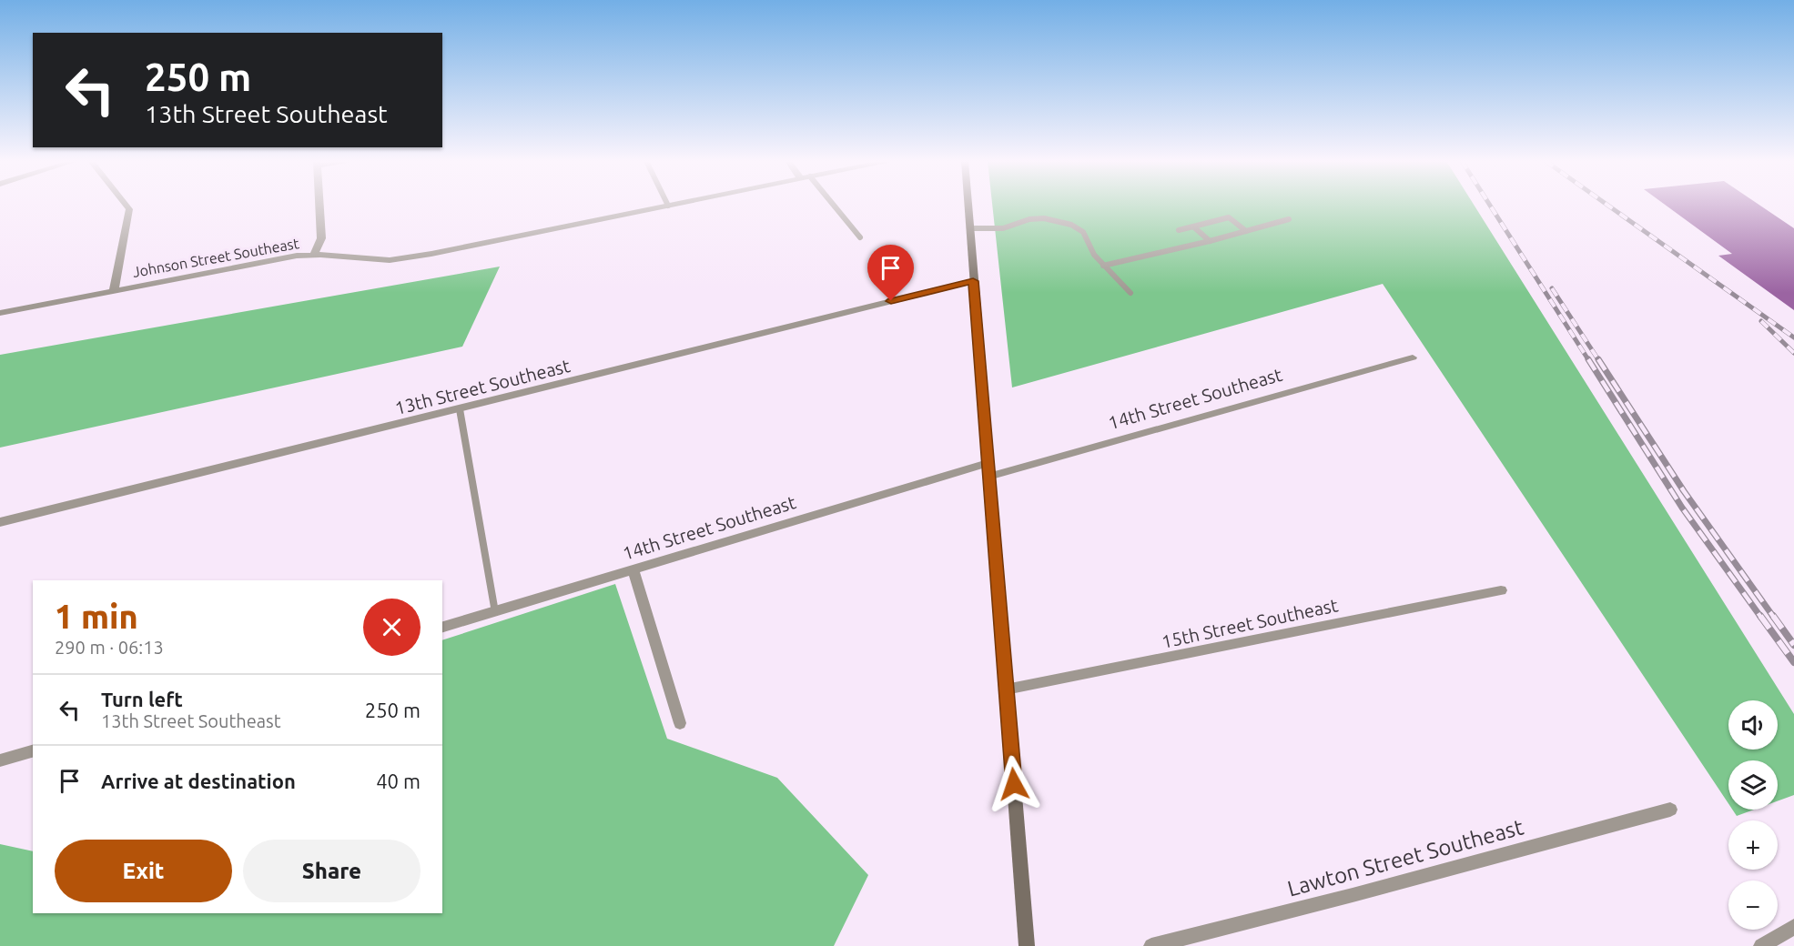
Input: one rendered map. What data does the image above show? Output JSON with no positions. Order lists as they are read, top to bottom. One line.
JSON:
{"streets":{"street":["Johnson Street Southeast","13th Street Southeast","14th Street Southeast","15th Street Southeast","Lawton Street Southeast"]},"page":{"turn":["250 m","13th Street Southeast"],"heading":["1 min","290 m · 06:13"],"list":[{"name":"Turn left","note":"13th Street Southeast","value":"250 m"},{"name":"Arrive at destination","value":"40 m"}],"map_buttons":["+","−"],"buttons":["Exit","Share"]}}
